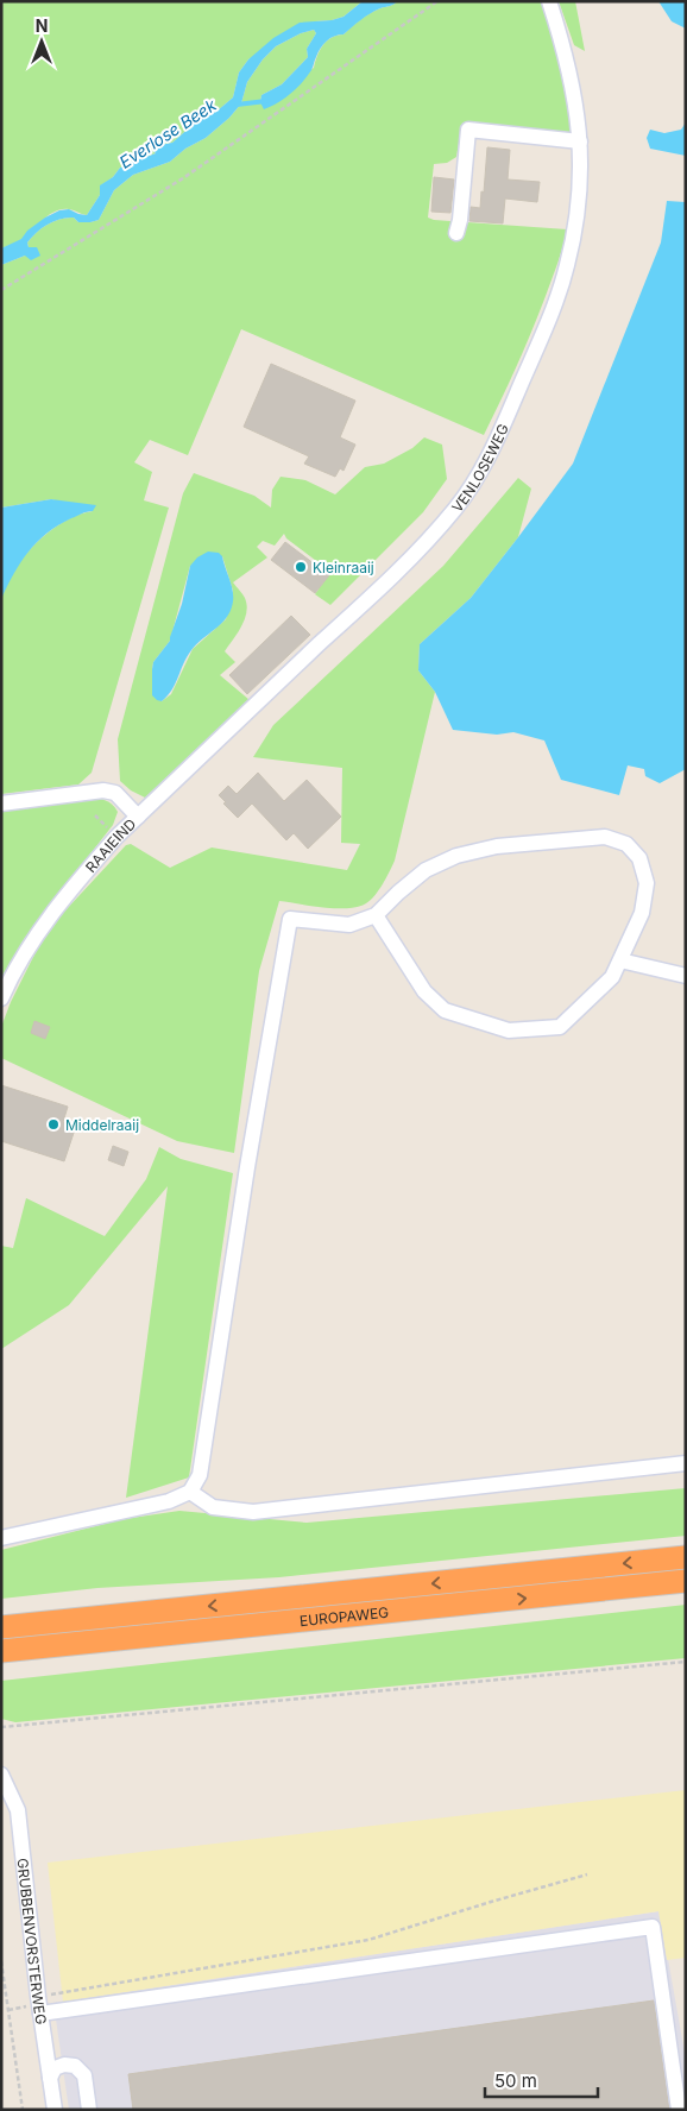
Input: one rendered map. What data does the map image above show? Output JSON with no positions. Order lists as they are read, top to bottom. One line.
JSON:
{"streets":{"highway":["EUROPAWEG"],"street":["VENLOSEWEG","RAAIEIND","GRUBBENVORSTERWEG"]},"crossings":[["VENLOSEWEG","RAAIEIND"]],"water":["Everlose Beek"],"places":["Kleinraaij","Middelraaij"],"scale_bar":"50 m","north":"top"}
